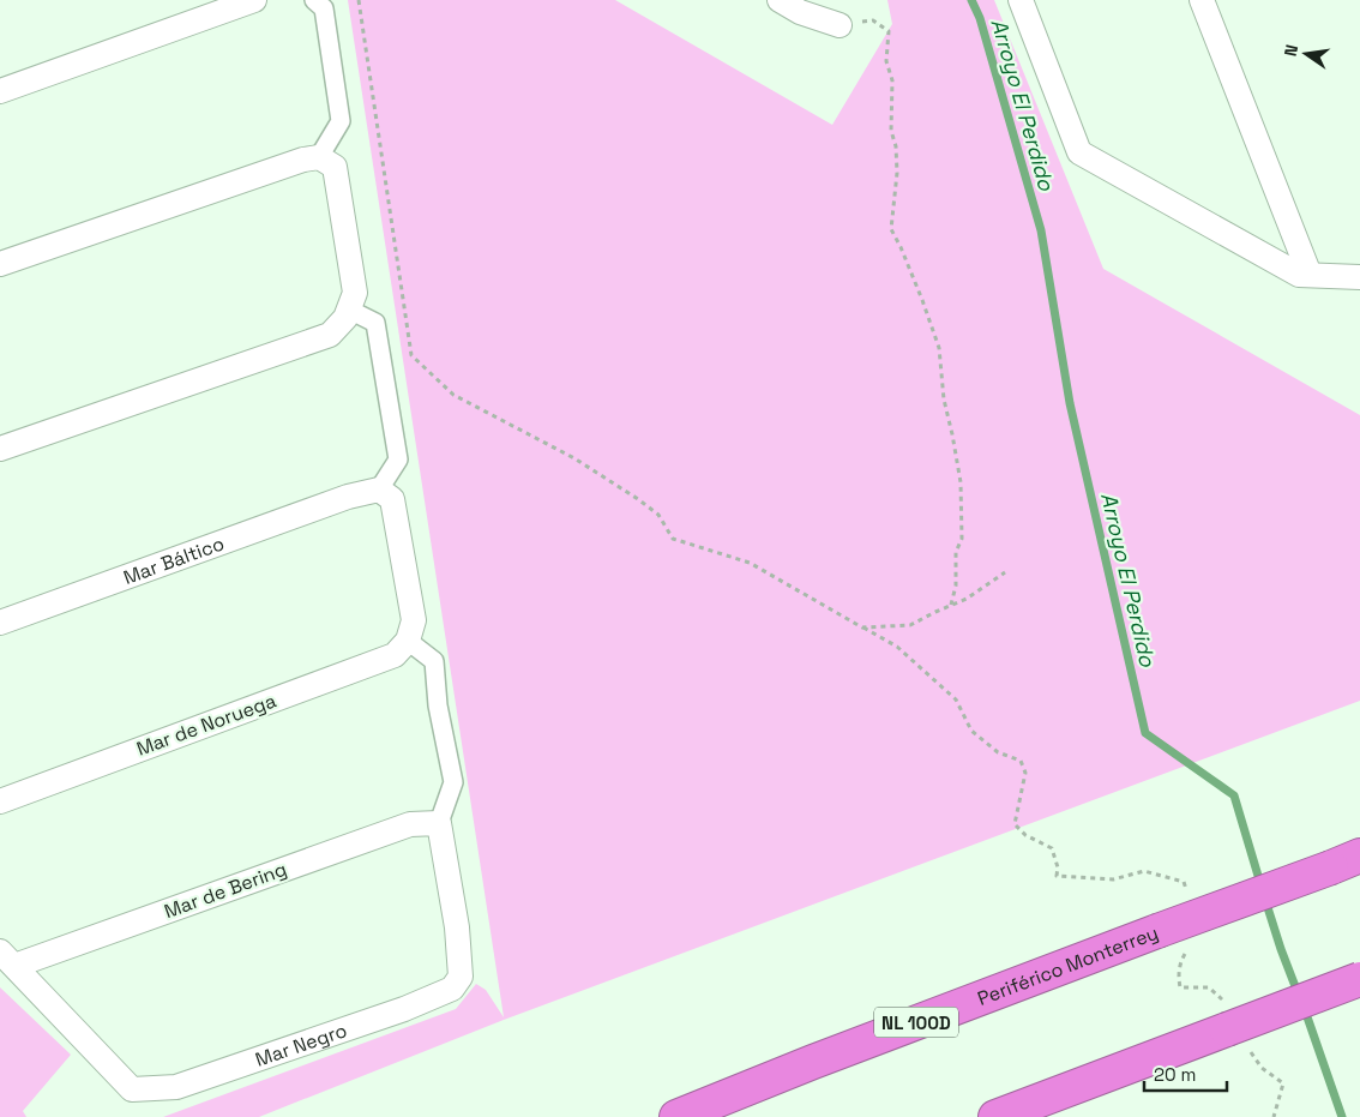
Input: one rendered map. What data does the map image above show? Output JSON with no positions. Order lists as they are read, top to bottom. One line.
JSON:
{"streets":{"highway":["Periférico Monterrey","NL 100D"],"street":["Mar Báltico","Mar de Noruega","Mar de Bering","Mar Negro"]},"crossings":[["Mar de Bering","Mar Negro"]],"water":["Arroyo El Perdido"],"scale_bar":"20 m","north":"left"}
